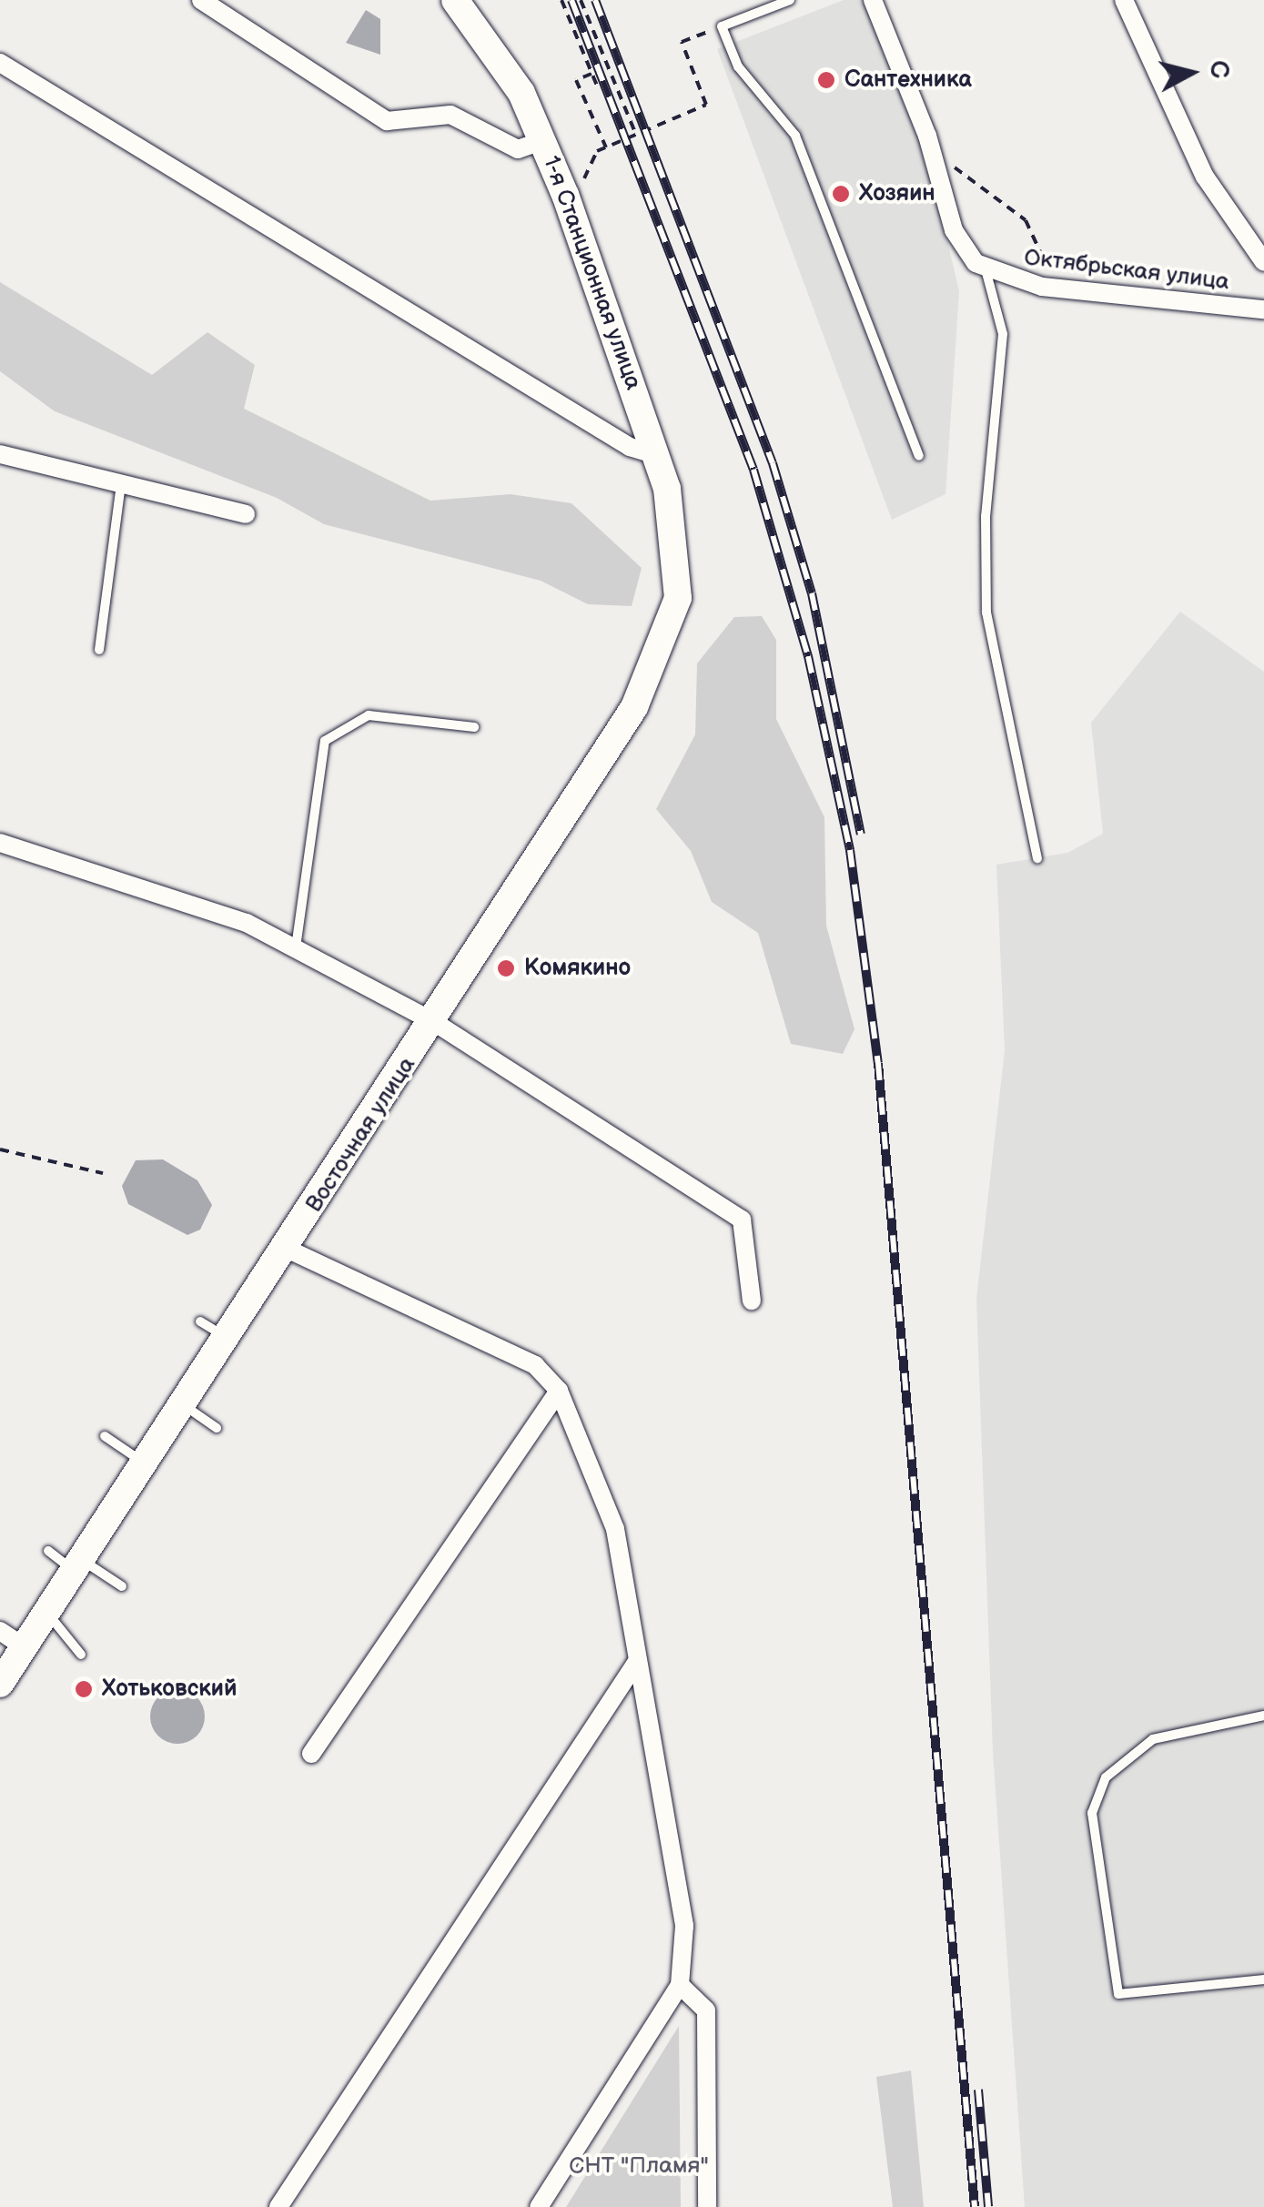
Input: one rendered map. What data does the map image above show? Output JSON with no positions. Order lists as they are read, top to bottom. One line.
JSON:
{"streets":{"main road":["1-я Станционная улица","Восточная улица"],"street":["Октябрьская улица"]},"crossings":[["1-я Станционная улица","Восточная улица"]],"parks":["СНТ \"Пламя\""],"places":["Сантехника","Хозяин","Комякино","Хотьковский"],"north":"right"}
